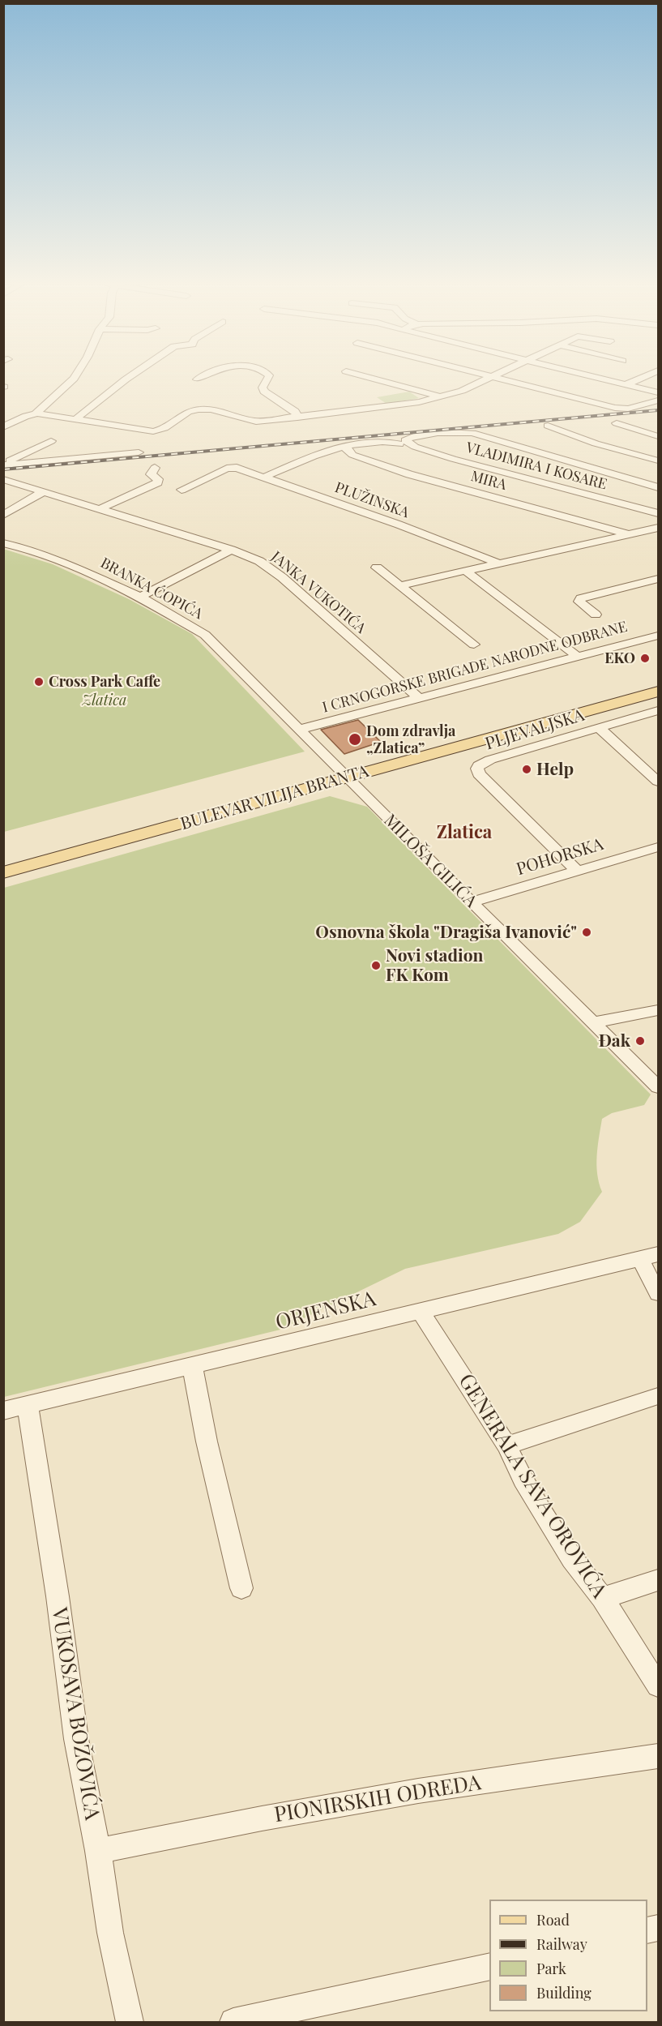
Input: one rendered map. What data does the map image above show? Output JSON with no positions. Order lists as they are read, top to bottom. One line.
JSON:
{"streets":{"main road":["BULEVAR VILIJA BRANTA"],"street":["VLADIMIRA I KOSARE","MIRA","PLUŽINSKA","BRANKA ĆOPIĆA","JANKA VUKOTIĆA","I CRNOGORSKE BRIGADE NARODNE ODBRANE","PLJEVALJSKA","POHORSKA","MILOŠA GILIĆA","ORJENSKA","GENERALA SAVA OROVIĆA","VUKOSAVA BOŽOVIĆA","PIONIRSKIH ODREDA"]},"crossings":[["BRANKA ĆOPIĆA","I CRNOGORSKE BRIGADE NARODNE ODBRANE"],["BRANKA ĆOPIĆA","BULEVAR VILIJA BRANTA"],["BRANKA ĆOPIĆA","MILOŠA GILIĆA"],["JANKA VUKOTIĆA","I CRNOGORSKE BRIGADE NARODNE ODBRANE"],["PLJEVALJSKA","POHORSKA"],["BULEVAR VILIJA BRANTA","MILOŠA GILIĆA"],["POHORSKA","MILOŠA GILIĆA"],["ORJENSKA","GENERALA SAVA OROVIĆA"],["ORJENSKA","VUKOSAVA BOŽOVIĆA"],["VUKOSAVA BOŽOVIĆA","PIONIRSKIH ODREDA"]],"districts":["Zlatica"],"parks":["Zlatica"],"places":["EKO","Cross Park Caffe","Dom zdravlja „Zlatica”","Help","Osnovna škola \"Dragiša Ivanović\"","Novi stadion FK Kom","Đak"],"legend":["Road","Railway","Park","Building"]}
